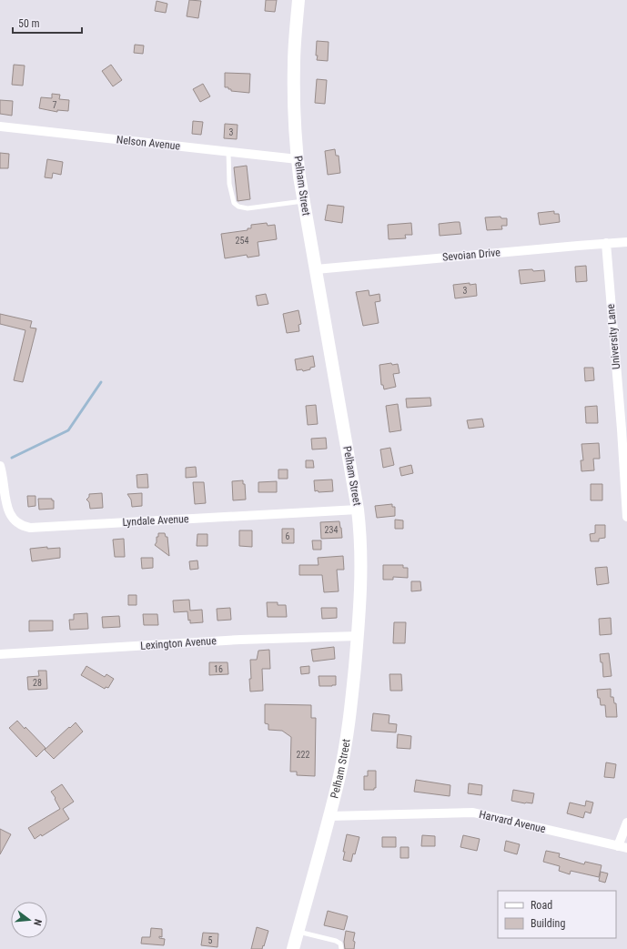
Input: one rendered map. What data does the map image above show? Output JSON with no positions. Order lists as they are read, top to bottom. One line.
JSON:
{"streets":{"street":["Nelson Avenue","Pelham Street","Sevoian Drive","University Lane","Lyndale Avenue","Lexington Avenue","Harvard Avenue"]},"crossings":[["Nelson Avenue","Pelham Street"],["Pelham Street","Sevoian Drive"],["Pelham Street","Lyndale Avenue"],["Pelham Street","Lexington Avenue"],["Pelham Street","Harvard Avenue"],["Sevoian Drive","University Lane"]],"house_numbers":["7","3","254","3","234","6","16","28","222","5"],"legend":["Road","Building"],"scale_bar":"50 m","north":"right"}
